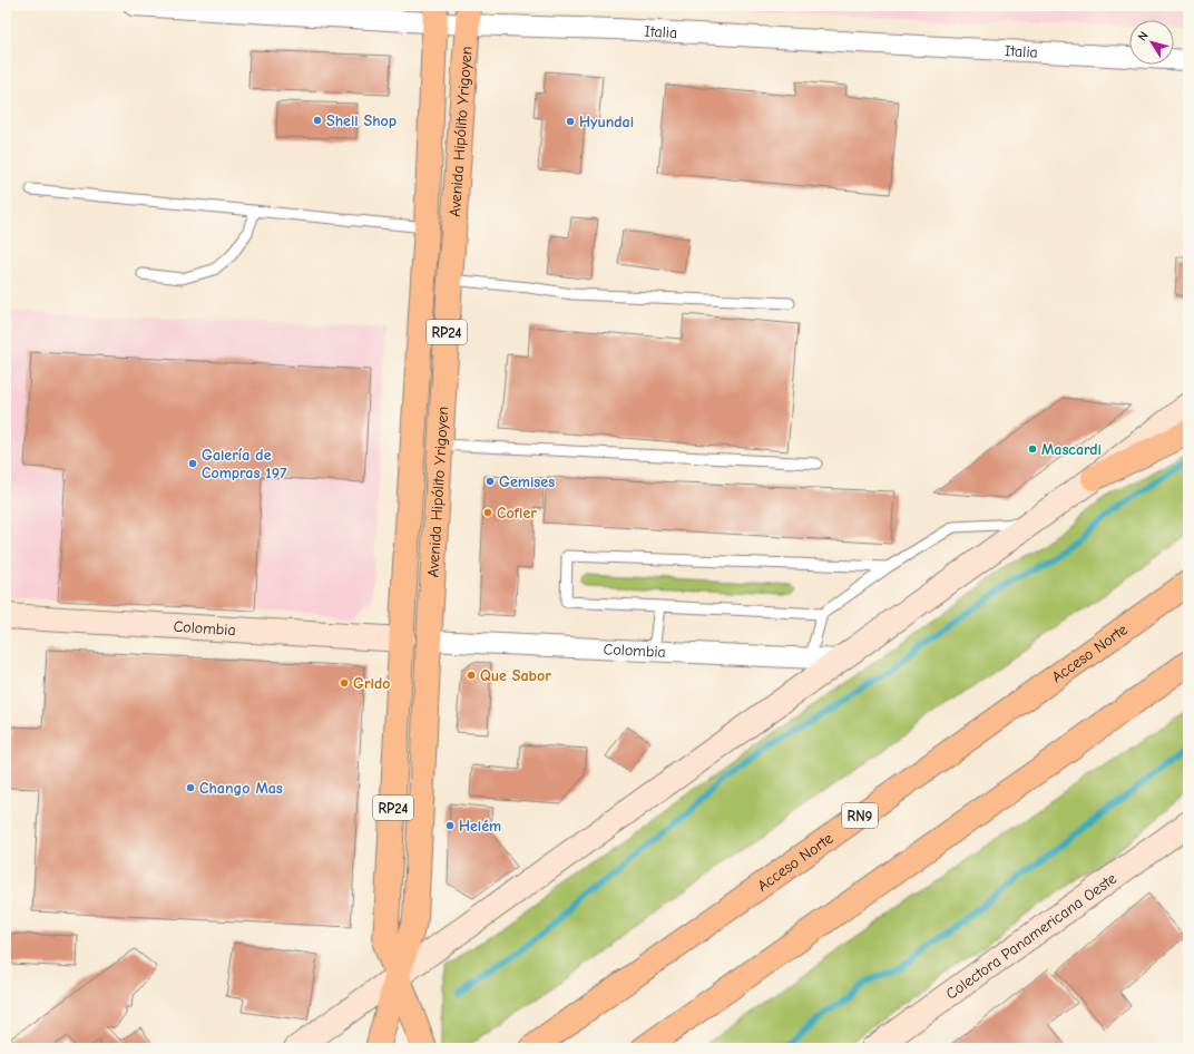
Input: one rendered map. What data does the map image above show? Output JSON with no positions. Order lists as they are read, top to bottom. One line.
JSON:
{"streets":{"main road":["Avenida Hipólito Yrigoyen","RP24","Acceso Norte","RN9"],"street":["Italia","Colombia","Colectora Panamericana Oeste"]},"crossings":[["Italia","Avenida Hipólito Yrigoyen"],["Avenida Hipólito Yrigoyen","Colombia"]],"places":["Shell Shop","Hyundai","Mascardi","Galería de Compras 197","Gemises","Cofler","Que Sabor","Grido","Chango Mas","Helém"],"north":"top left"}
